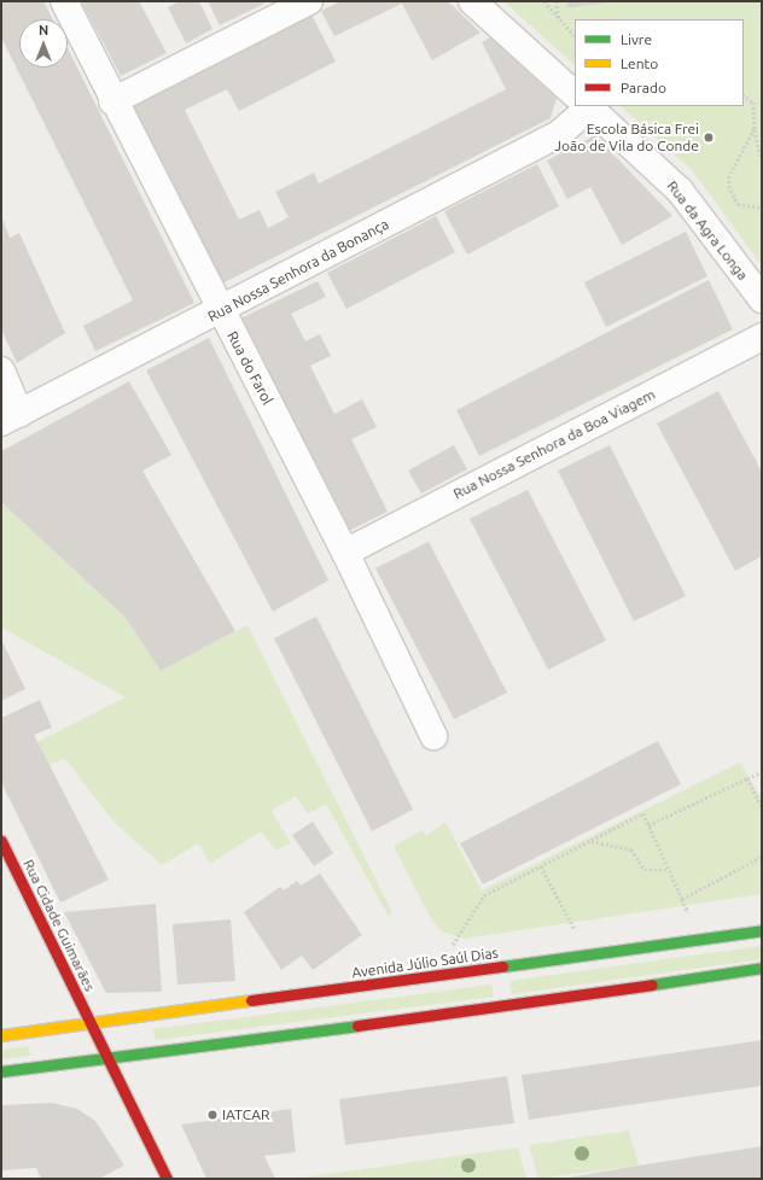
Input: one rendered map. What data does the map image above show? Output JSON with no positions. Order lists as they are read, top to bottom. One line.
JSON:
{"streets":{"main road":["Rua Cidade Guimarães","Avenida Júlio Saúl Dias"],"street":["Rua da Agra Longa","Rua Nossa Senhora da Bonança","Rua do Farol","Rua Nossa Senhora da Boa Viagem"]},"crossings":[["Rua Nossa Senhora da Bonança","Rua do Farol"],["Rua do Farol","Rua Nossa Senhora da Boa Viagem"],["Rua Cidade Guimarães","Avenida Júlio Saúl Dias"]],"places":["Escola Básica Frei João de Vila do Conde","IATCAR"],"legend":["Livre","Lento","Parado"],"north":"top"}
